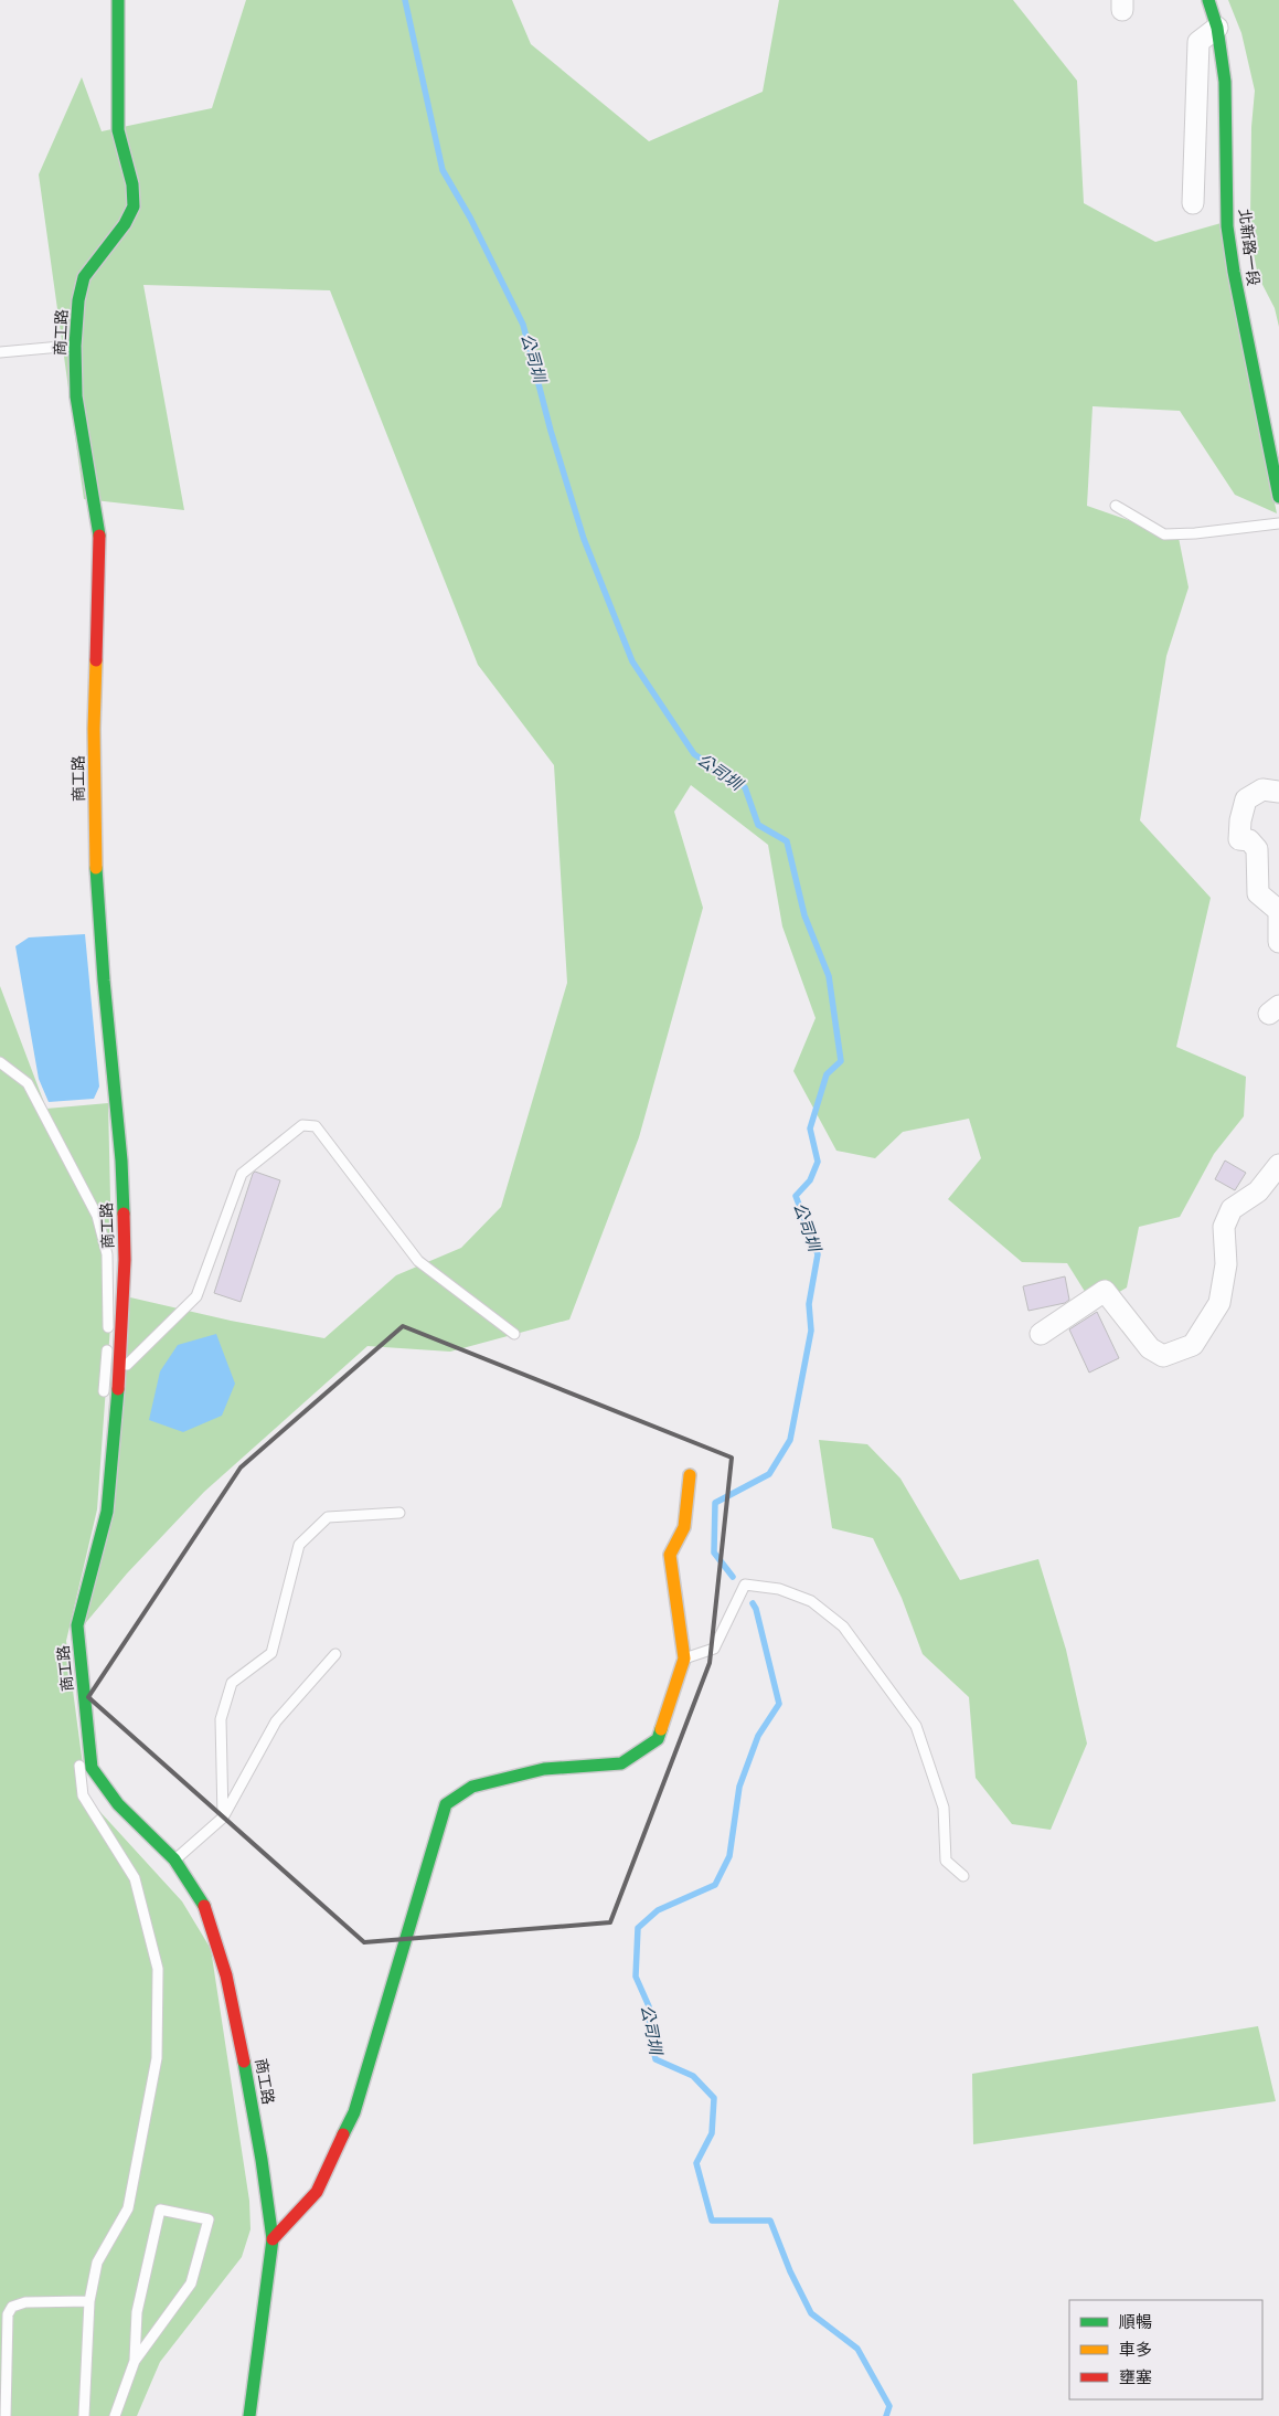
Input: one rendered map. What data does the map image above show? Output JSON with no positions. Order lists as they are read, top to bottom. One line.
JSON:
{"streets":{"street":["北新路一段","商工路"]},"water":["公司圳"],"legend":["順暢","車多","壅塞"]}
